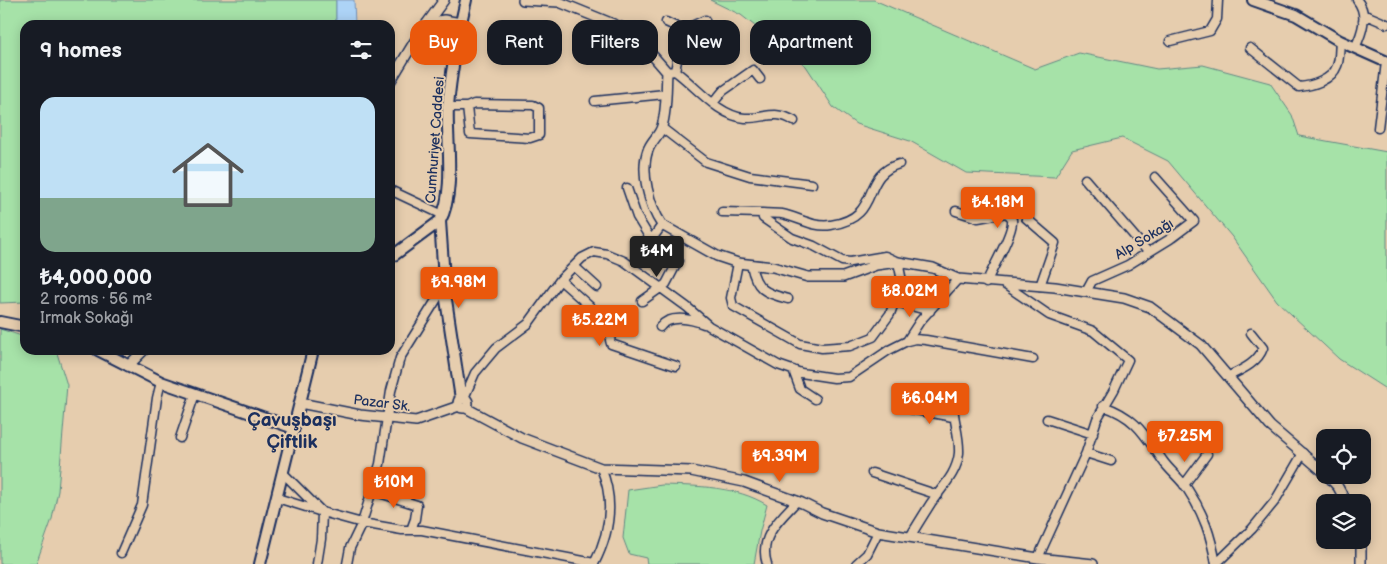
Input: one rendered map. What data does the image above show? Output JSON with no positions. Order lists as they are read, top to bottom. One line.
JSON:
{"streets":{"main road":["Cumhuriyet Caddesi"],"street":["Alp Sokağı","Pazar Sk."]},"districts":["Çavuşbaşı Çiftlik"],"page":{"chip":["Buy","Rent","Filters","New","Apartment"],"heading":"9 homes","list":[{"name":"₺4,000,000","note":"2 rooms · 56 m² · Irmak Sokağı"}],"price":["₺4.18M","₺4M","₺9.98M","₺8.02M","₺5.22M","₺6.04M","₺7.25M","₺9.39M","₺10M"]}}
